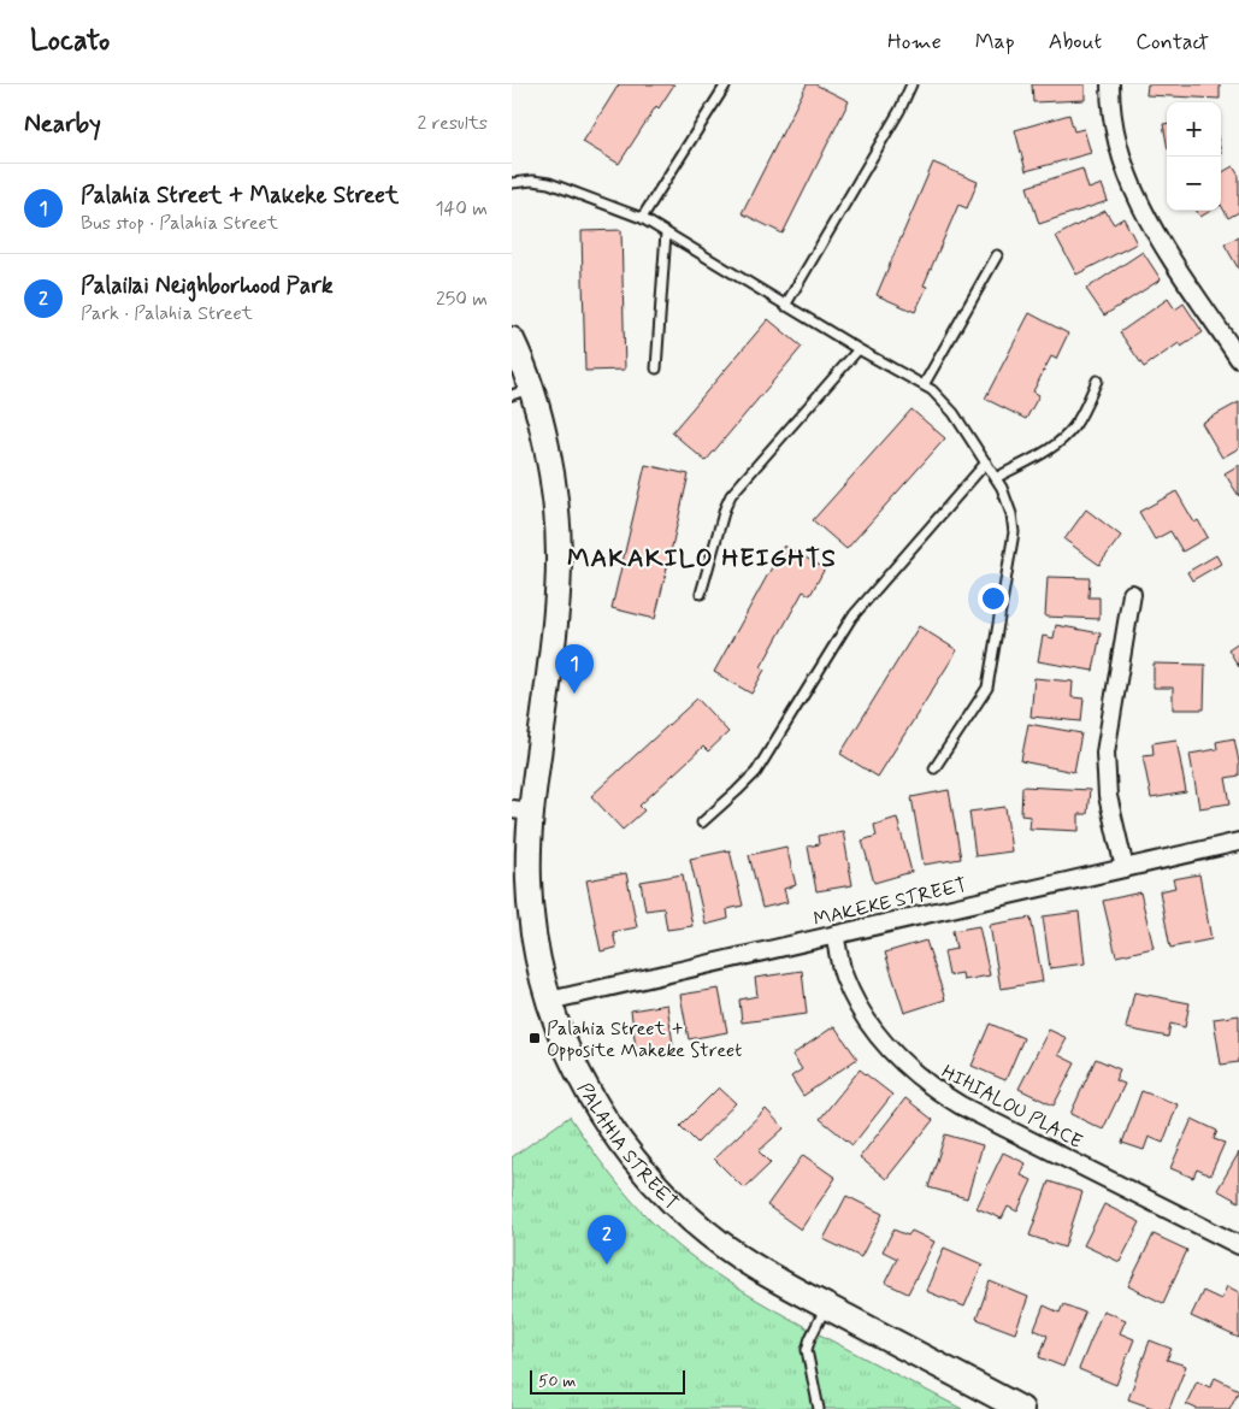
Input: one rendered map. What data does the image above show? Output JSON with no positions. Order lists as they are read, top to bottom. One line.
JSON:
{"streets":{"street":["MAKEKE STREET","HIHIALOU PLACE","PALAHIA STREET"]},"crossings":[["MAKEKE STREET","HIHIALOU PLACE"],["MAKEKE STREET","PALAHIA STREET"]],"districts":["MAKAKILO HEIGHTS"],"places":{"transit":["Palahia Street + Opposite Makeke Street"]},"scale_bar":"50 m","page":{"header":"Locato","nav":["Home","Map","About","Contact"],"heading":["Nearby","2 results"],"map_buttons":["+","−"],"list":[{"mark":"1","name":"Palahia Street + Makeke Street","note":"Bus stop · Palahia Street","value":"140 m"},{"mark":"2","name":"Palailai Neighborhood Park","note":"Park · Palahia Street","value":"250 m"}],"pins":["1","2"],"scale":"50 m"}}
